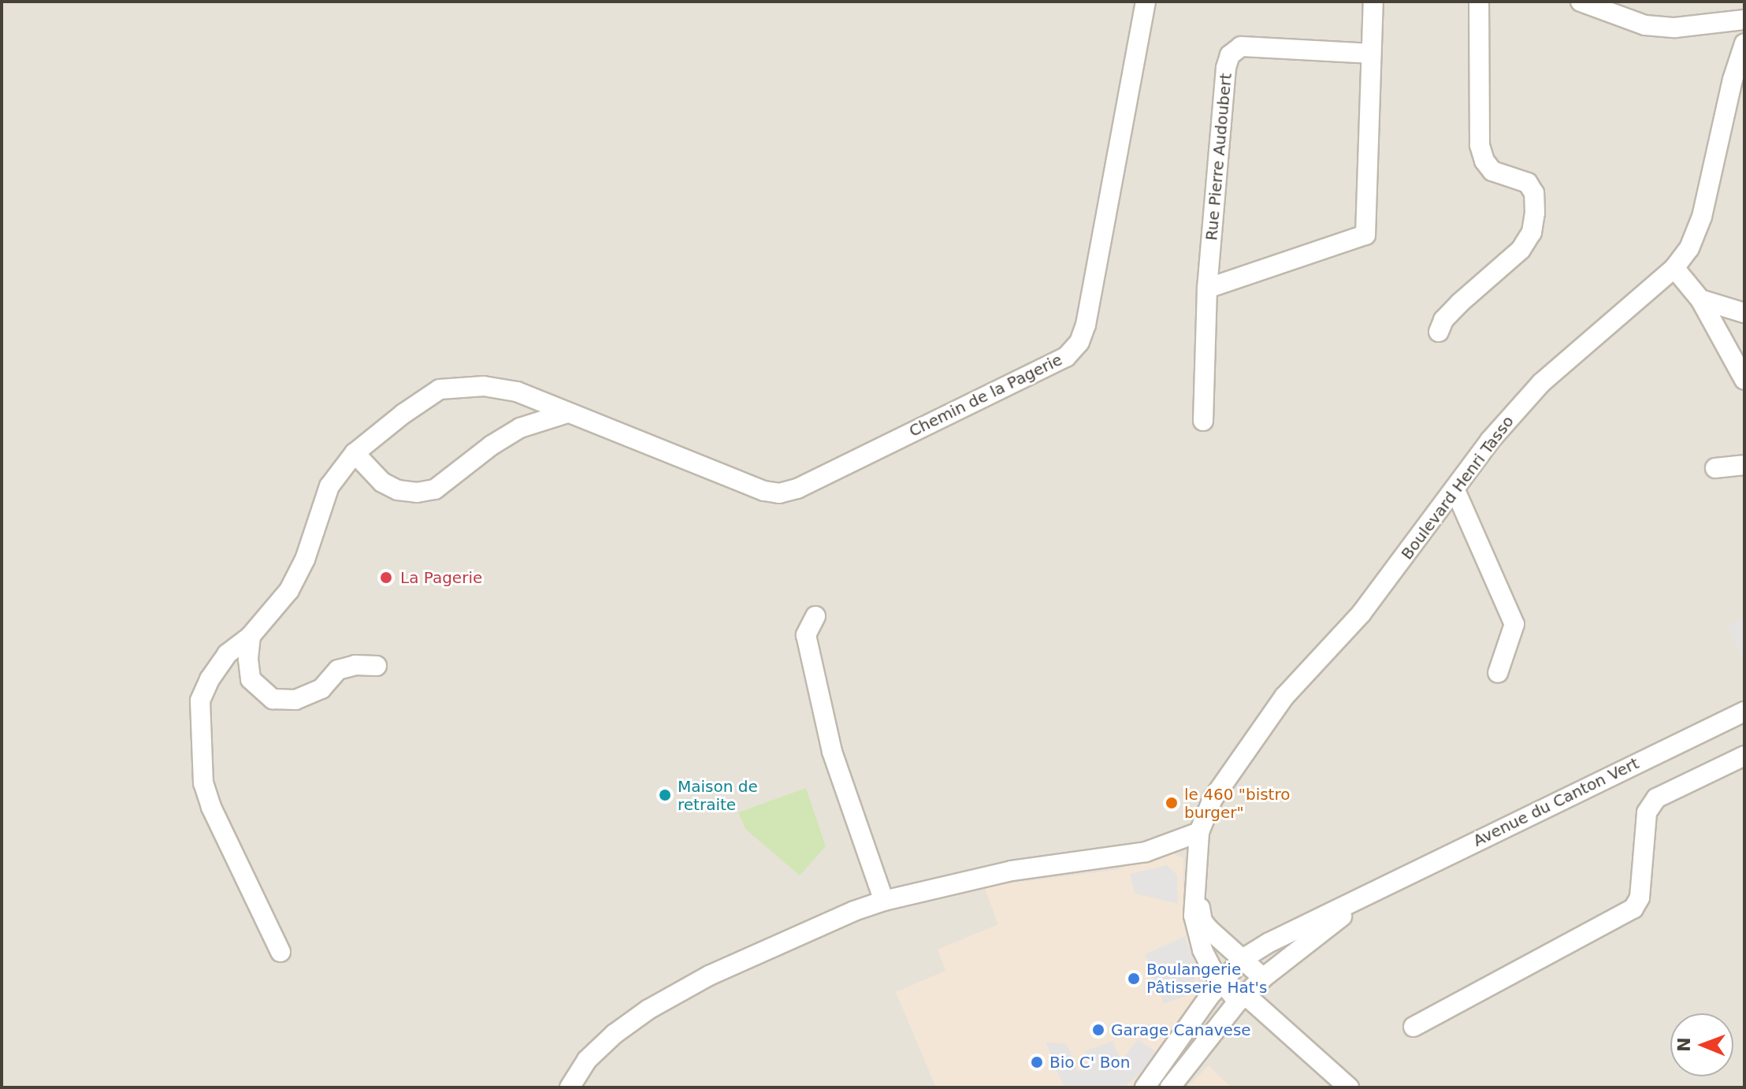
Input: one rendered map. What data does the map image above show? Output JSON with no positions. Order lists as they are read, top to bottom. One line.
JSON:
{"streets":{"street":["Rue Pierre Audoubert","Chemin de la Pagerie","Boulevard Henri Tasso","Avenue du Canton Vert"]},"crossings":[["Boulevard Henri Tasso","Avenue du Canton Vert"]],"places":["La Pagerie","Maison de retraite","le 460 \"bistro burger\"","Boulangerie Pâtisserie Hat's","Garage Canavese","Bio C' Bon"],"north":"left"}
